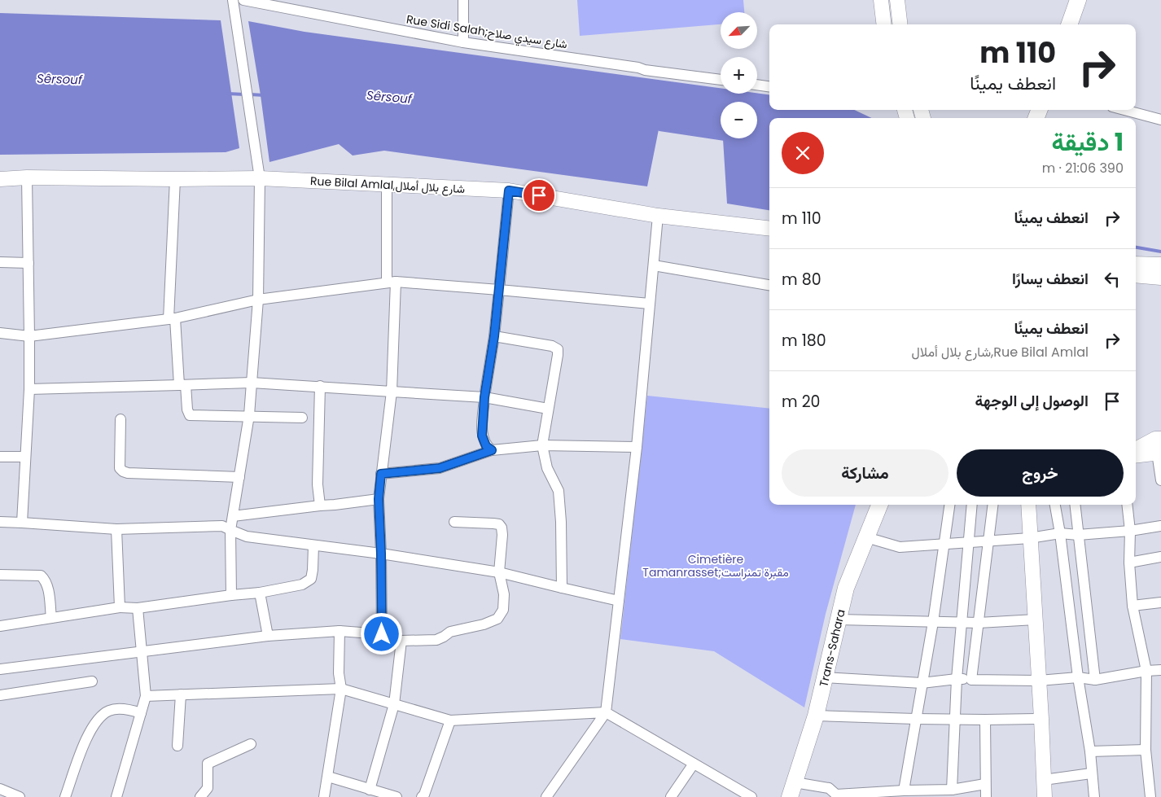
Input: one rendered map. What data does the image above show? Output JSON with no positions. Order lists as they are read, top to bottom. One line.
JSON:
{"streets":{"main road":["Rue Bilal Amlal,شارع بلال أملال","Trans-Sahara"],"street":["Rue Sidi Salah;شارع سيدي صلاح"]},"water":["Sêrsouf"],"parks":["Cimetière Tamanrasset;مقبرة تمنراست"],"north":"bottom left","page":{"map_buttons":["+","−"],"turn":["110 m","انعطف يمينًا"],"heading":["1 دقيقة","390 m · 21:06"],"list":[{"name":"انعطف يمينًا","value":"110 m"},{"name":"انعطف يسارًا","value":"80 m"},{"name":"انعطف يمينًا","note":"Rue Bilal Amlal,شارع بلال أملال","value":"180 m"},{"name":"الوصول إلى الوجهة","value":"20 m"}],"buttons":["خروج","مشاركة"]}}
